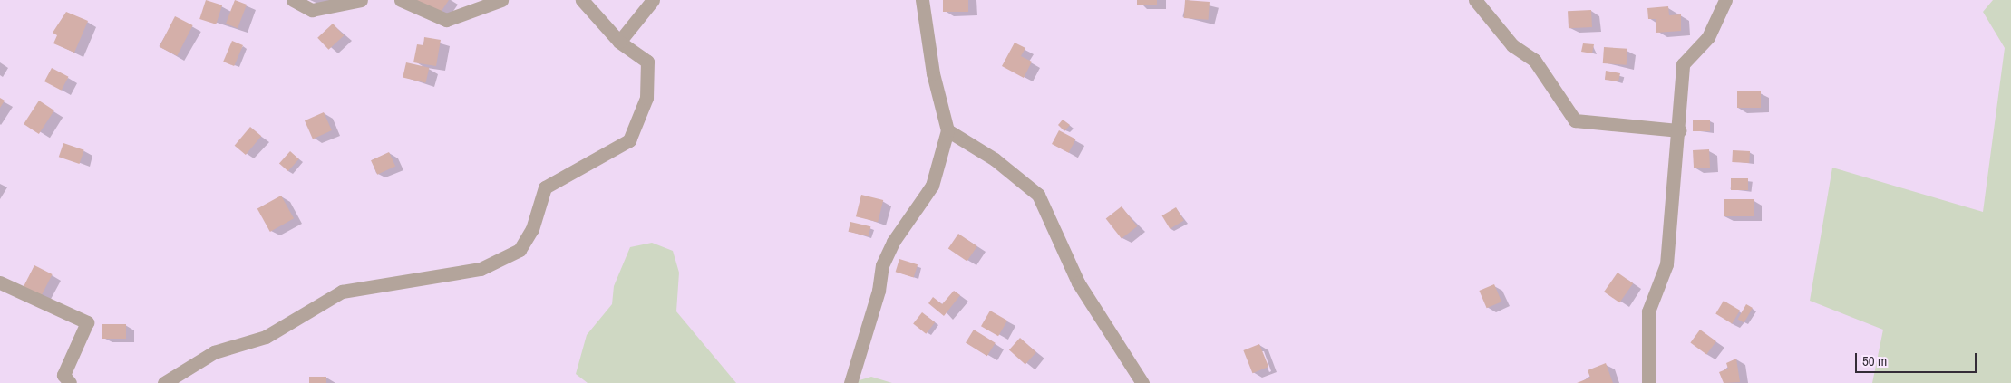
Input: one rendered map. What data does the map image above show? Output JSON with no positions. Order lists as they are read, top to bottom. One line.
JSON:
{"scale_bar":"50 m"}
